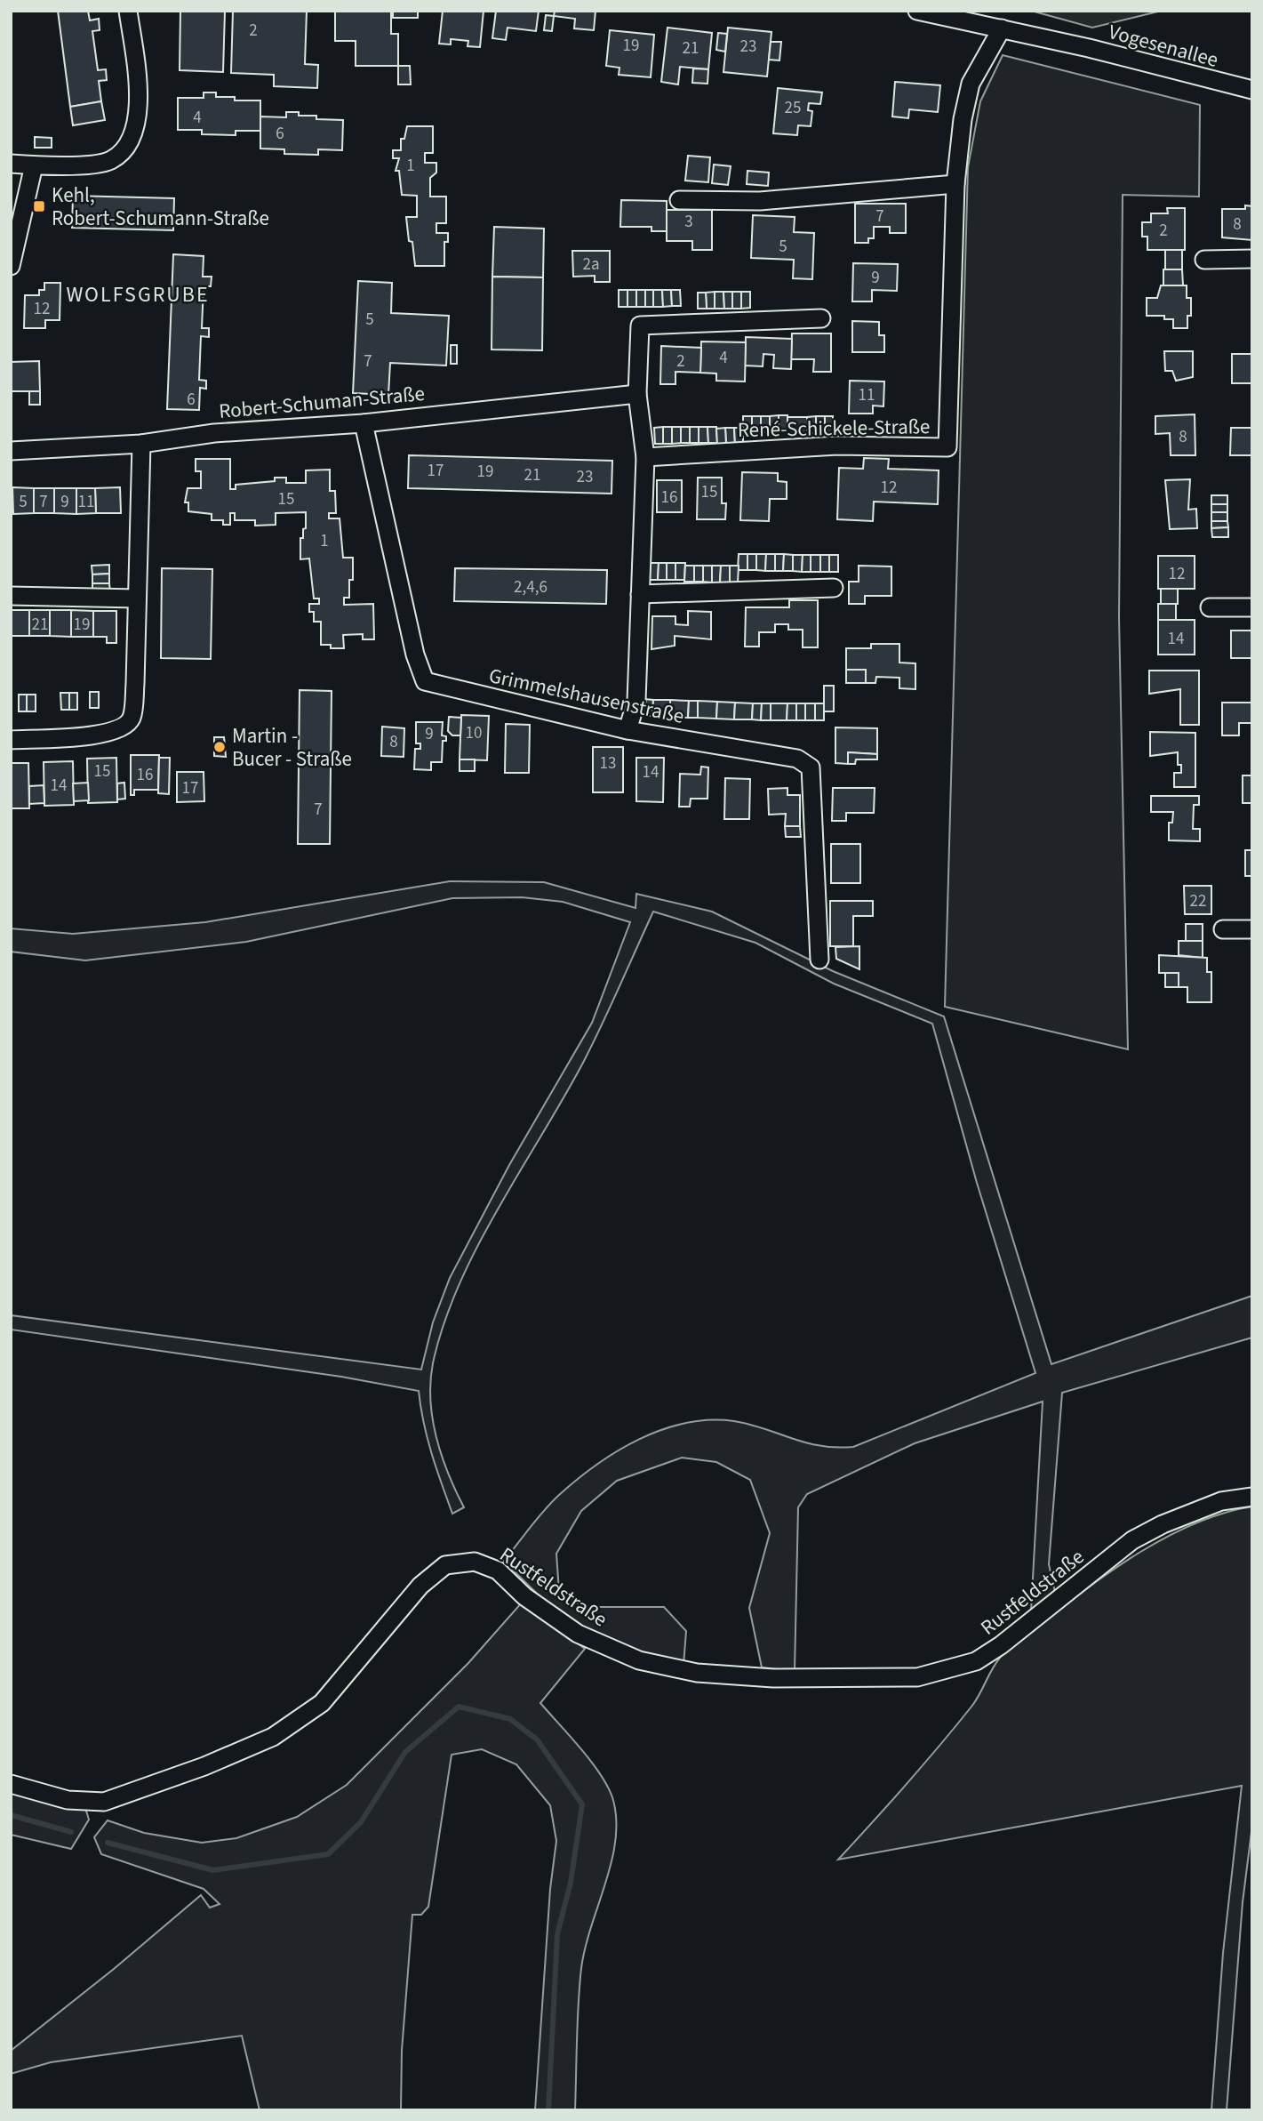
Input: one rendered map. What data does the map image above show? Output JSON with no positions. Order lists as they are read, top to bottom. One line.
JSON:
{"streets":{"street":["Vogesenallee","Robert-Schuman-Straße","René-Schickele-Straße","Grimmelshausenstraße","Rustfeldstraße"]},"crossings":[["Vogesenallee","René-Schickele-Straße"],["Robert-Schuman-Straße","Grimmelshausenstraße"]],"districts":["WOLFSGRUBE"],"places":{"transit":["Kehl, Robert-Schumann-Straße"],"other":["Martin - Bucer - Straße"]},"house_numbers":["2","19","23","21","25","4","6","1","7","3","8","2","5","2a","9","12","5","4","7","2","11","6","8","17","19","21","23","12","15","16","15","5","7","9","11","1","12","2,4,6","21","19","14","10","9","8","13","15","14","16","14","17","7","22"]}
